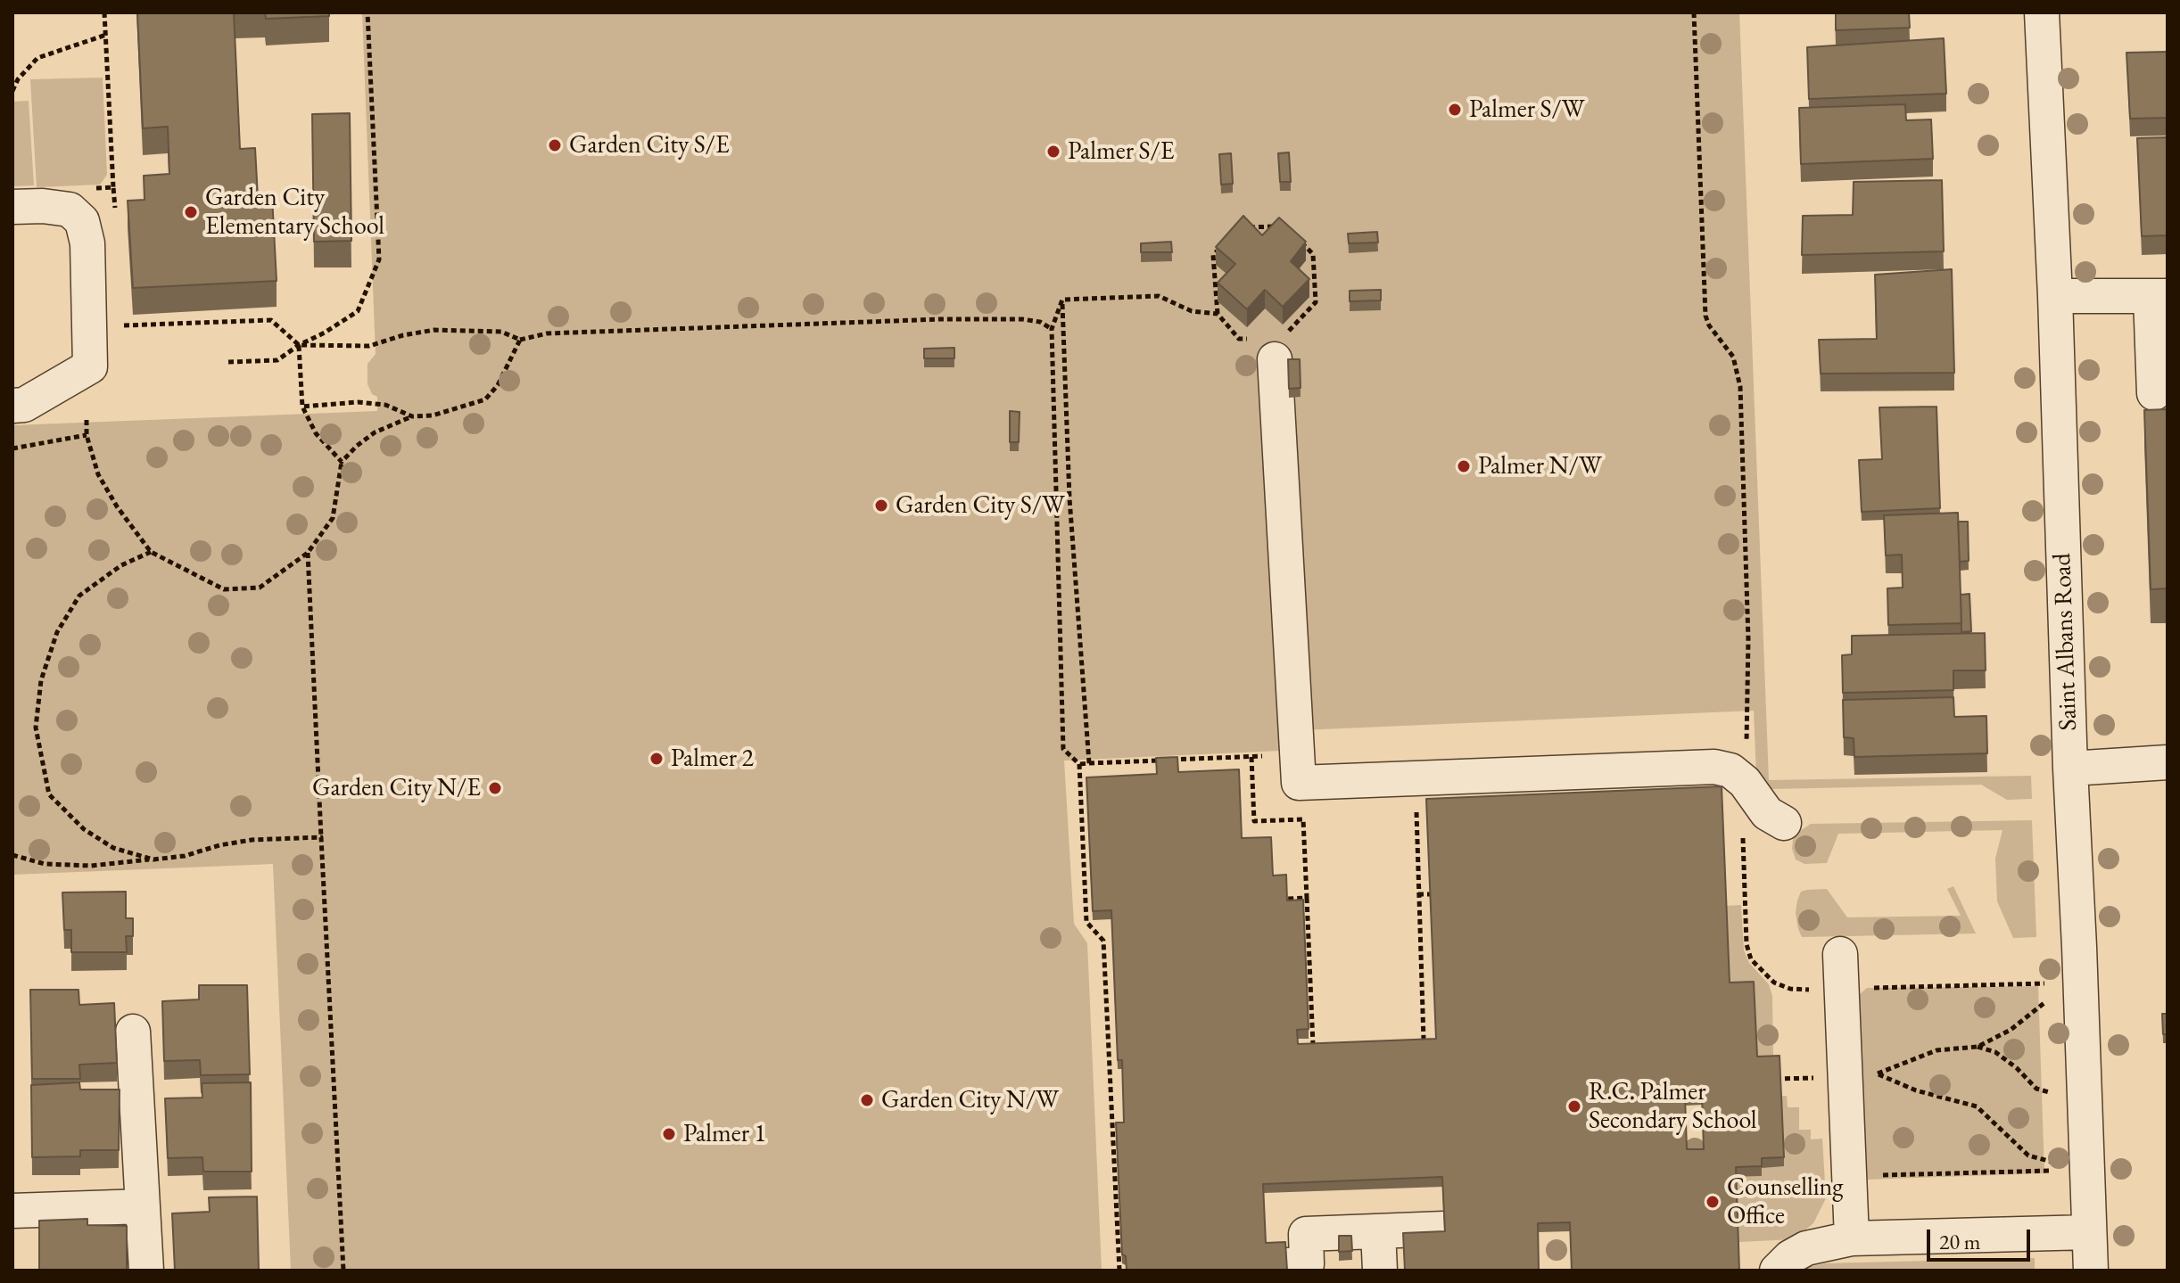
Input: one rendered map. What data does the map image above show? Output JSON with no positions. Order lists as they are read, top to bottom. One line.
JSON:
{"streets":{"street":["Saint Albans Road"]},"places":["Palmer S/W","Garden City S/E","Palmer S/E","Garden City Elementary School","Palmer N/W","Garden City S/W","Palmer 2","Garden City N/E","Garden City N/W","R.C. Palmer Secondary School","Palmer 1","Counselling Office"],"scale_bar":"20 m"}
